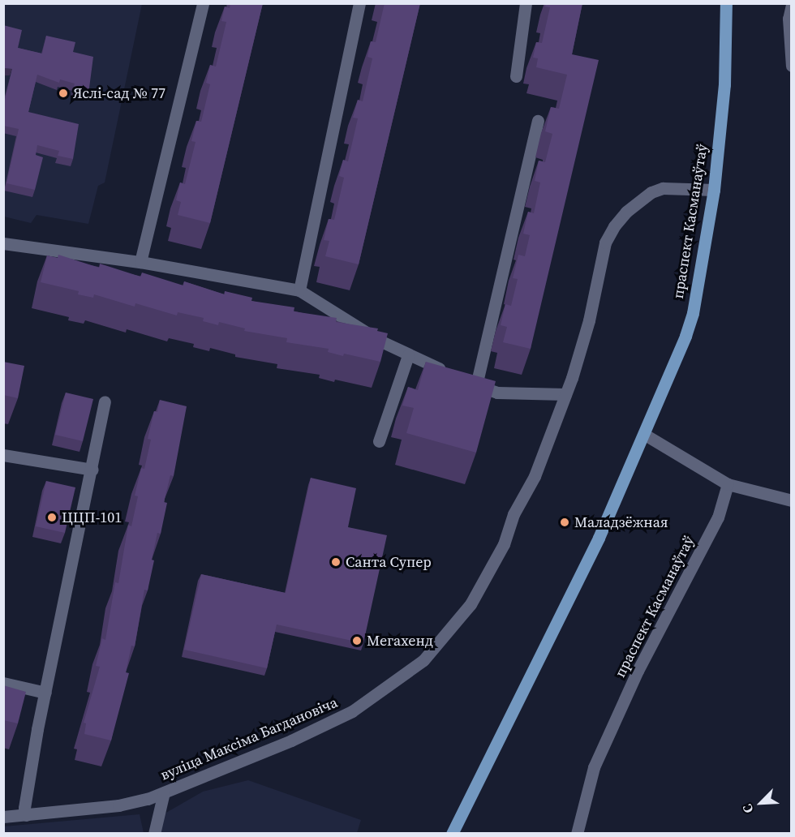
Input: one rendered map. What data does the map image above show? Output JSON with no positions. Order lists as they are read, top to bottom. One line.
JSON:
{"streets":{"main road":["праспект Касманаўтаў"],"street":["вуліца Максіма Багдановіча"]},"crossings":[["праспект Касманаўтаў","вуліца Максіма Багдановіча"]],"places":["Яслі-сад № 77","ЦЦП-101","Маладзёжная","Санта Супер","Мегахенд"],"north":"bottom left"}
